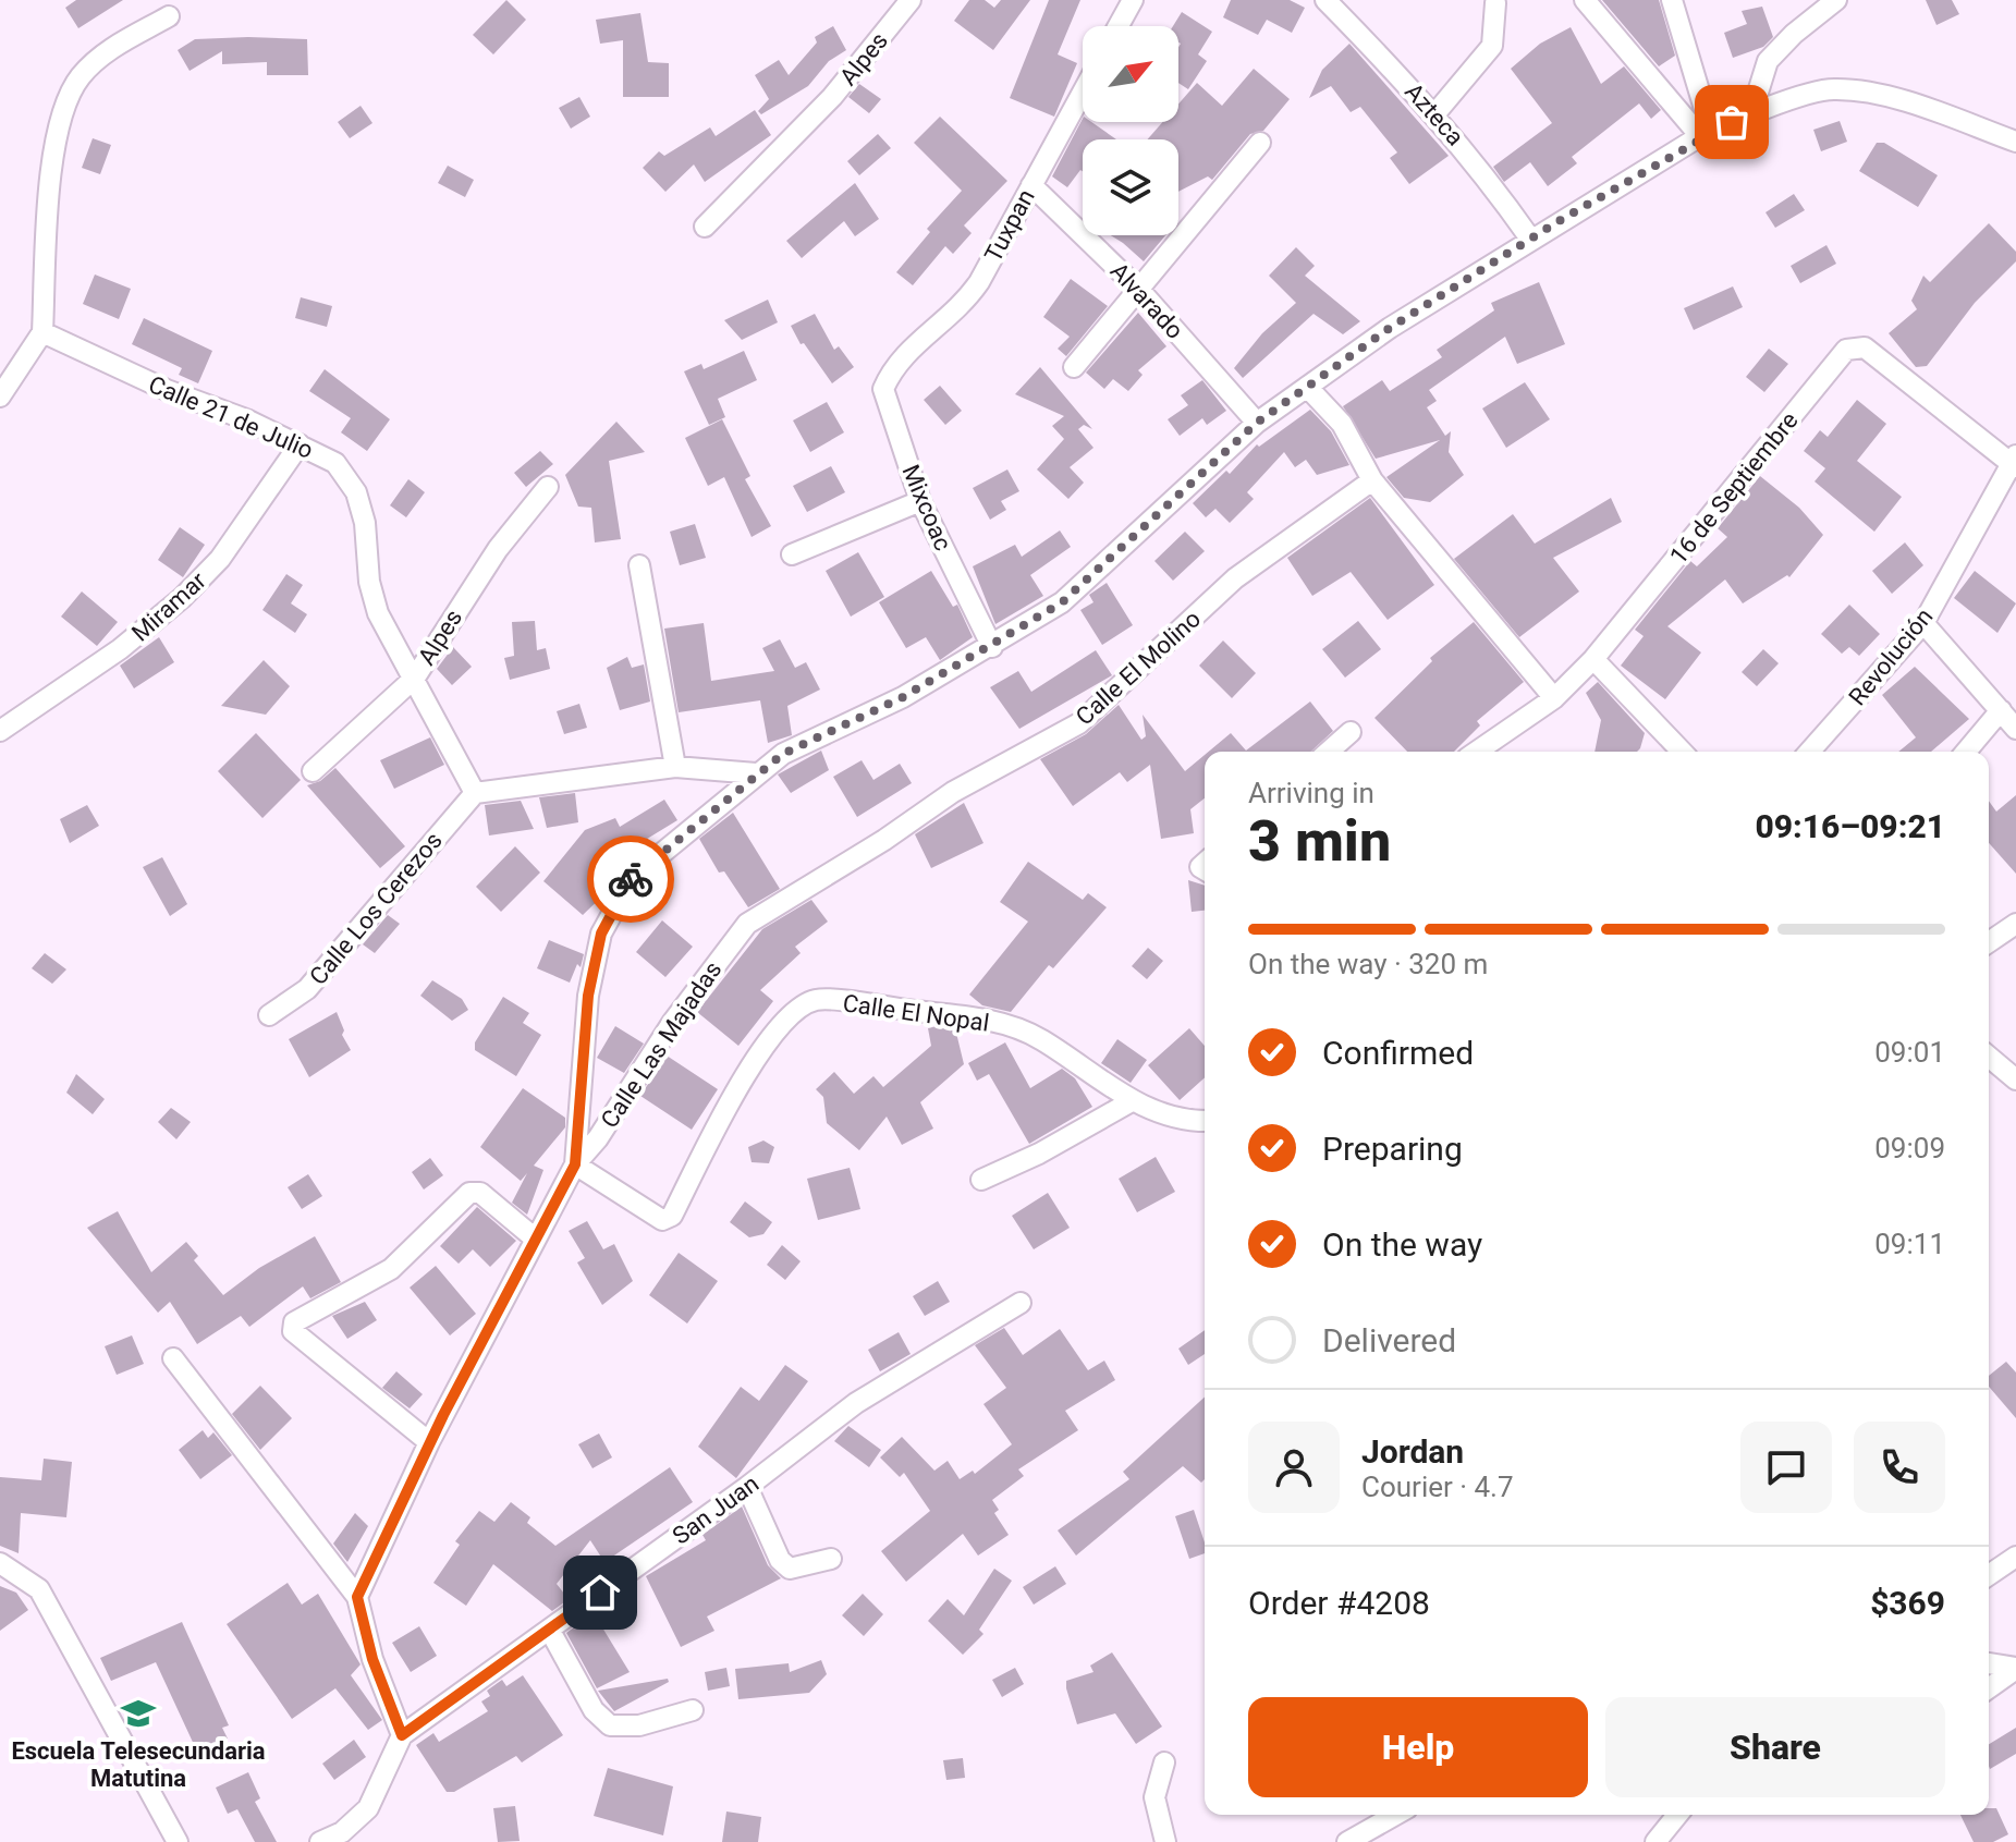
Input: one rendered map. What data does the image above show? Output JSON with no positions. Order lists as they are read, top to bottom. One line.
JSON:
{"streets":{"street":["Alpes","Azteca","Tuxpan","Alvarado","Calle 21 de Julio","16 de Septiembre","Mixcoac","Miramar","Revolución","Calle El Molino","Calle Los Cerezos","Calle El Nopal","Calle Las Majadas","San Juan"]},"crossings":[["Alpes","Calle 21 de Julio"],["Tuxpan","Alvarado"],["Tuxpan","Mixcoac"],["Calle 21 de Julio","Miramar"],["Calle 21 de Julio","Calle Los Cerezos"],["16 de Septiembre","Revolución"],["Calle El Molino","Calle Las Majadas"],["Calle El Nopal","Calle Las Majadas"]],"places":{"school or university":["Escuela Telesecundaria Matutina"]},"north":"top right","page":{"heading":["3 min","Arriving in","09:16–09:21"],"panel":["Jordan","Courier · 4.7","Order #4208","$369"],"bar":"On the way · 320 m","list":[["Confirmed","09:01"],["Preparing","09:09"],["On the way","09:11"],"Delivered"],"buttons":["Help","Share"]}}
